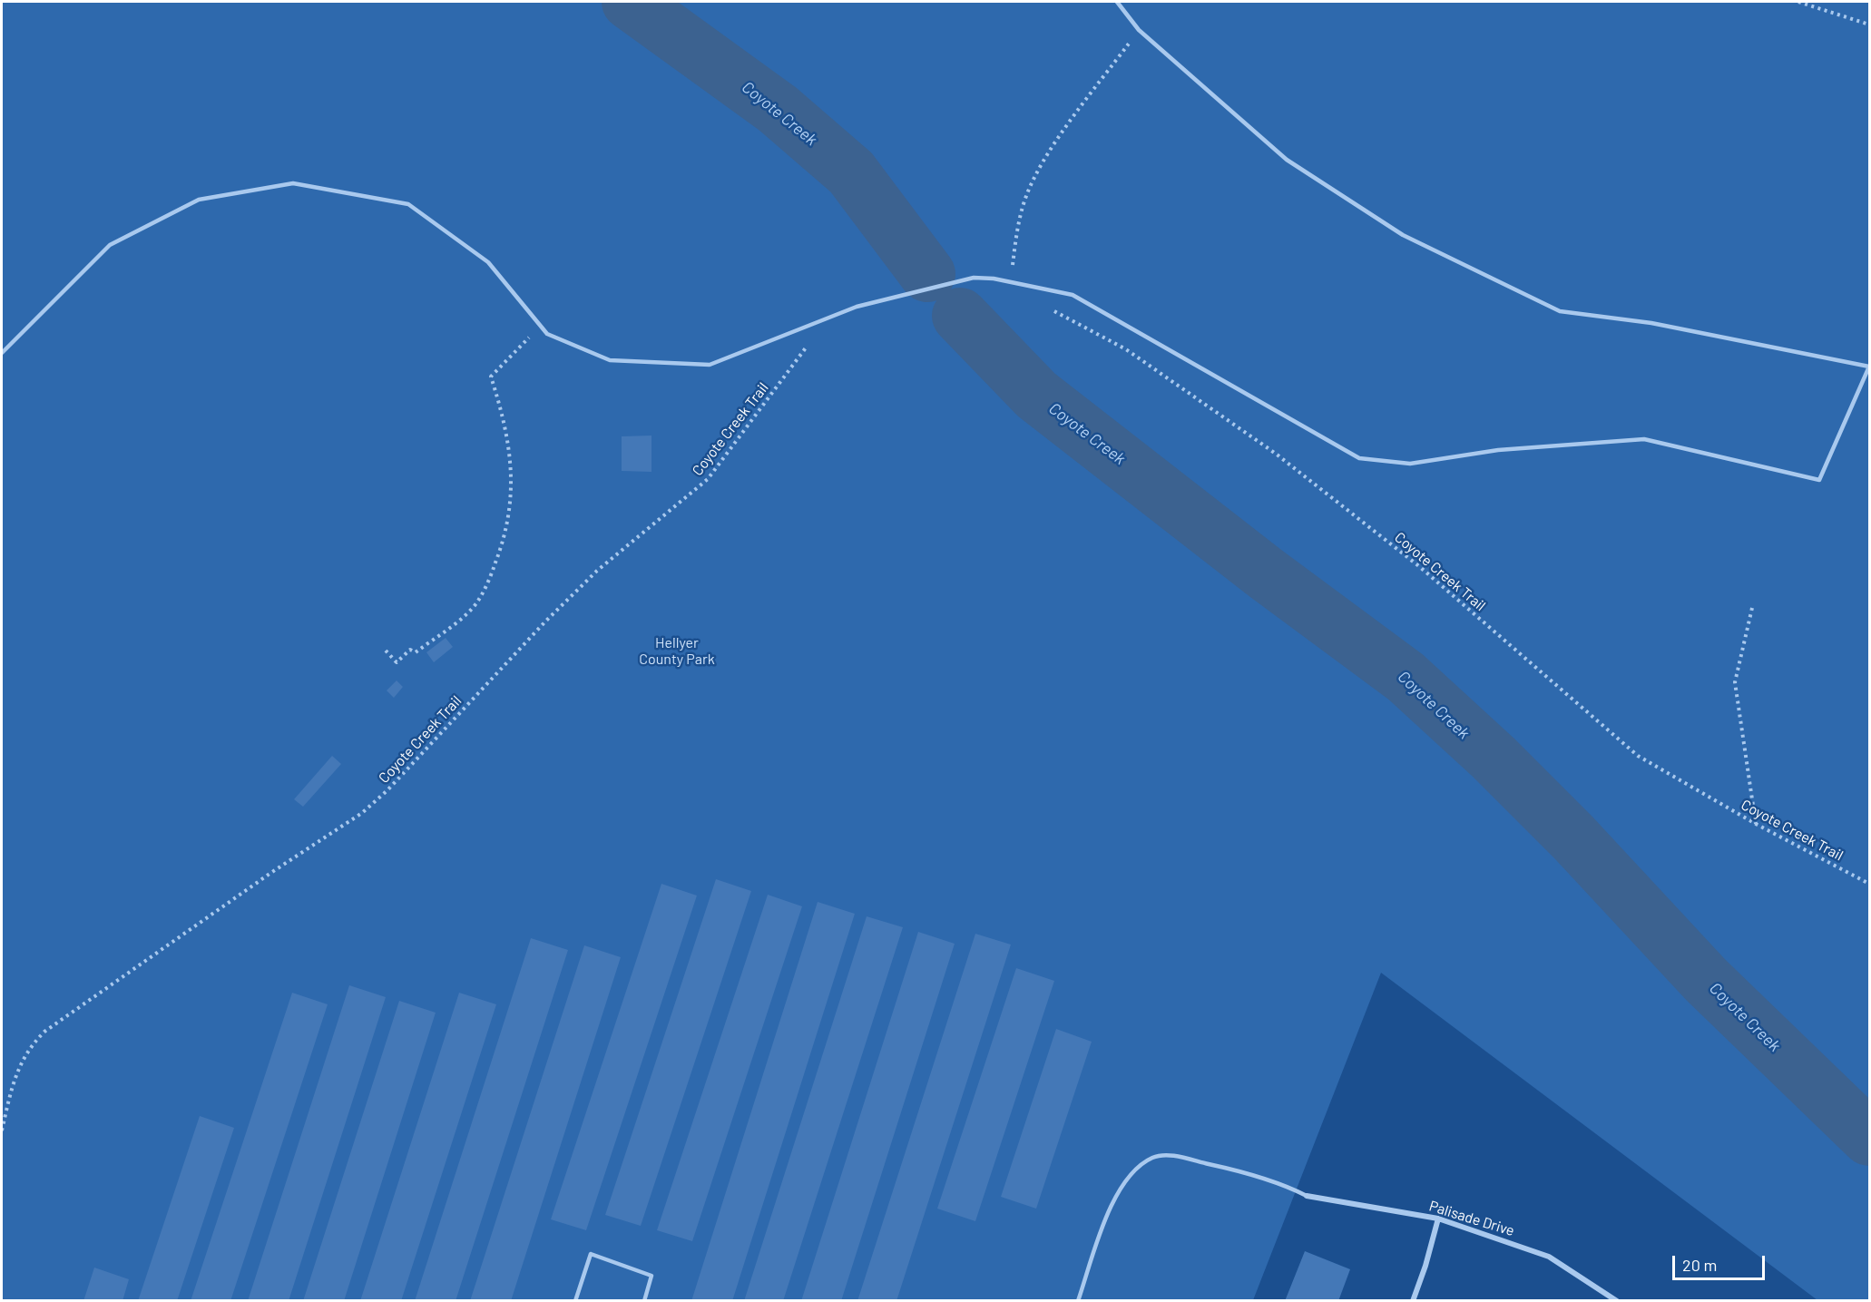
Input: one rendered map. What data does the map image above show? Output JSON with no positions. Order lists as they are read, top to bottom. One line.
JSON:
{"streets":{"street":["Palisade Drive"],"path":["Coyote Creek Trail"]},"water":["Coyote Creek"],"parks":["Hellyer County Park"],"scale_bar":"20 m"}
